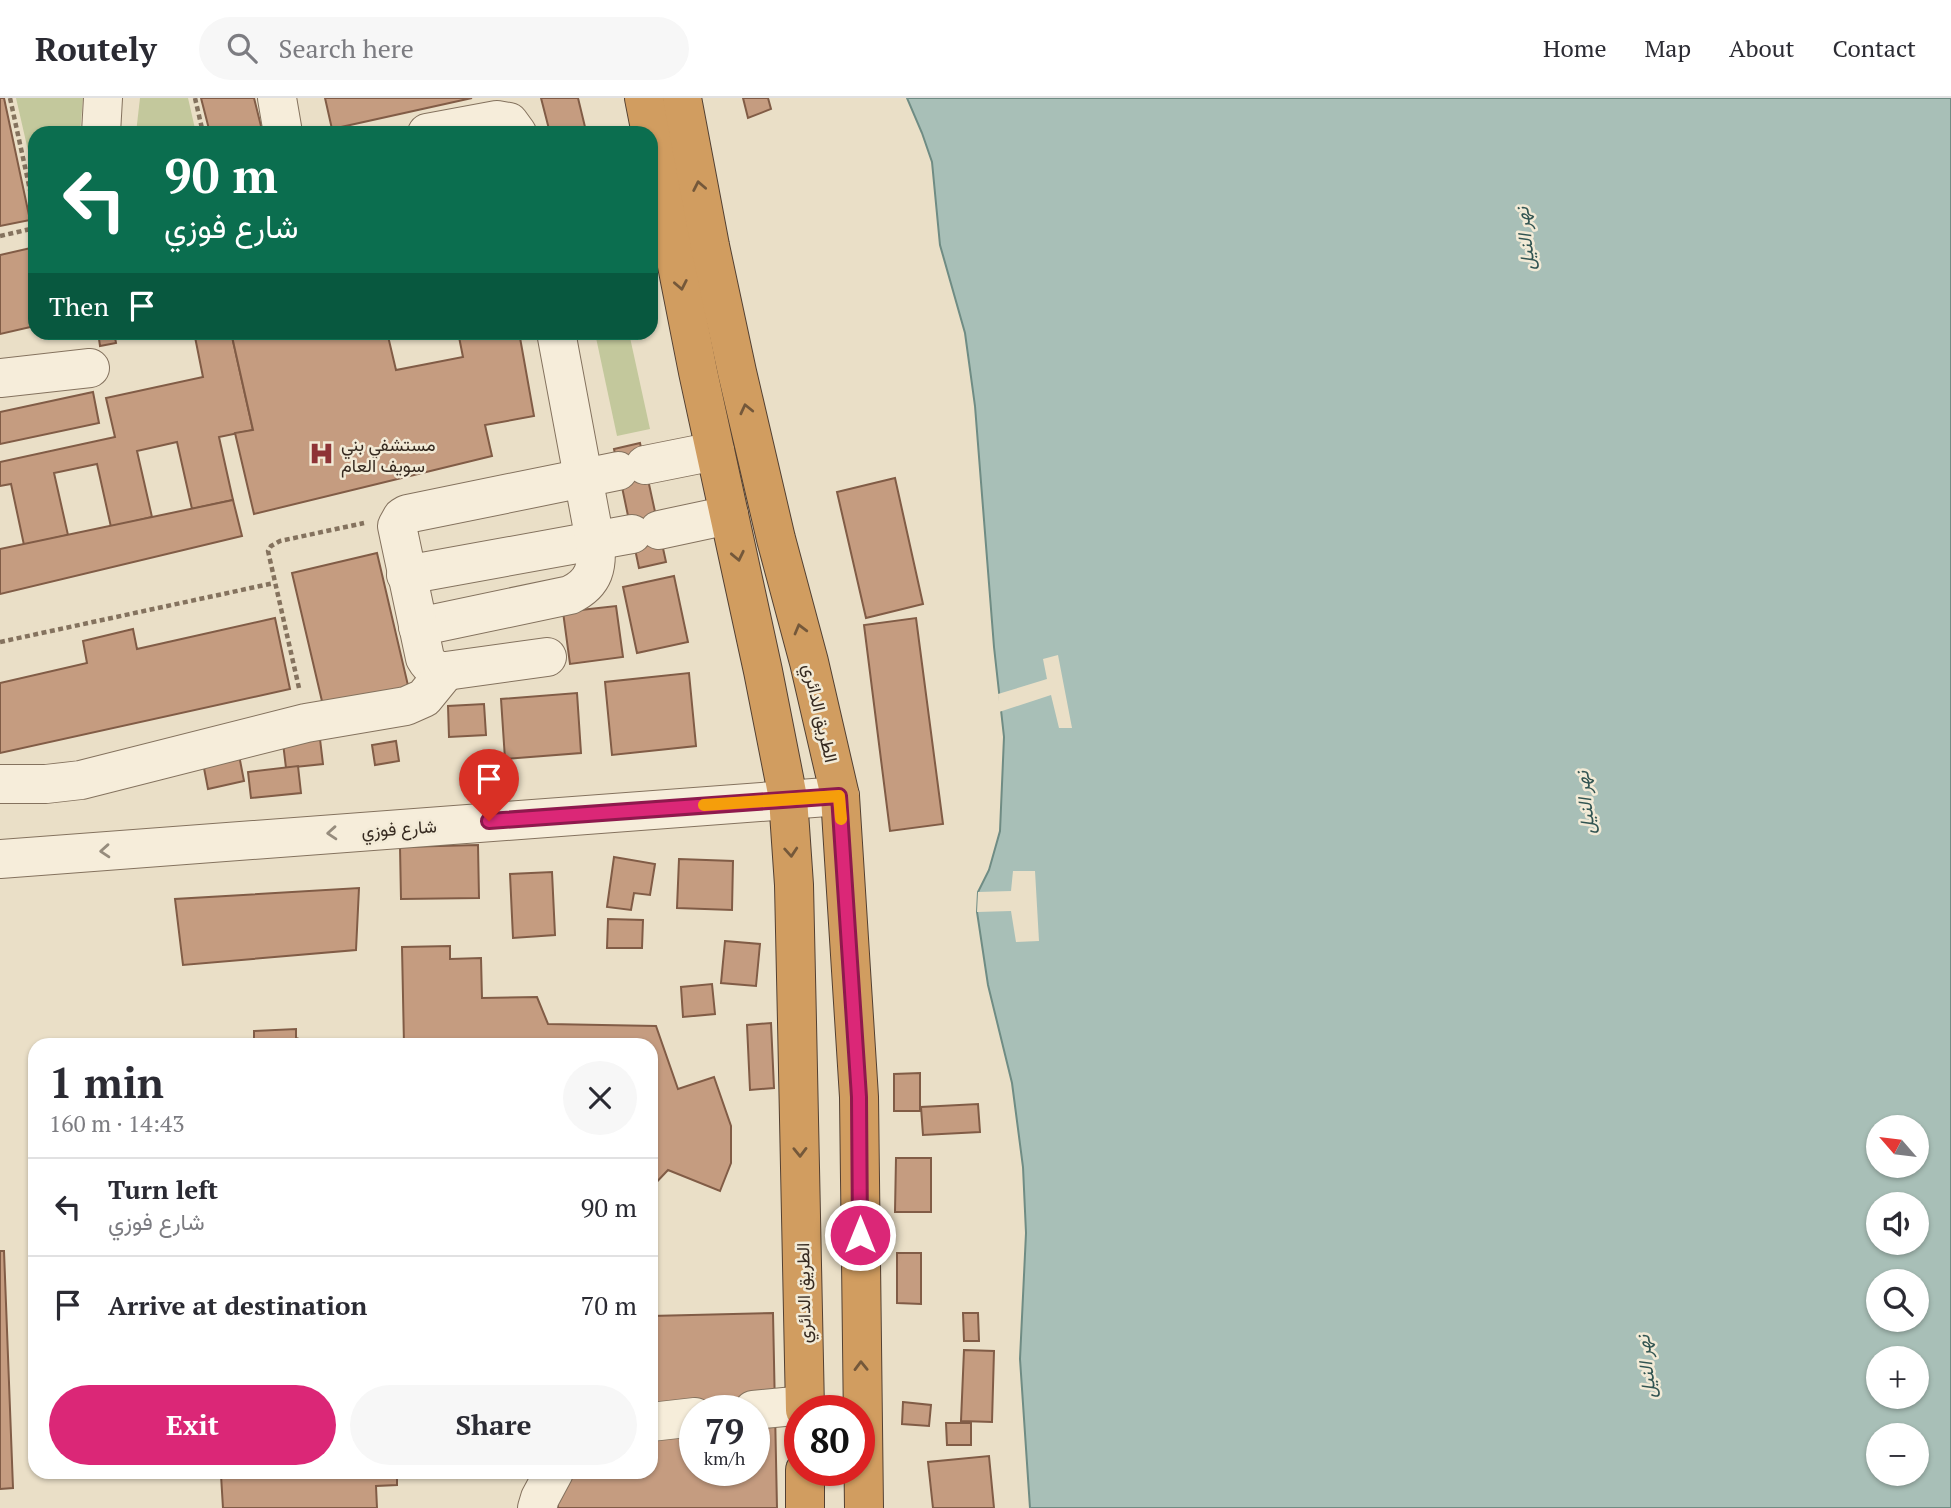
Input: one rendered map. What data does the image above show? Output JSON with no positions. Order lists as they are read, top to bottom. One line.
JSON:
{"streets":{"highway":["الطريق الدائري"],"street":["شارع فوزي"]},"crossings":[["الطريق الدائري","شارع فوزي"]],"water":["نهر النيل"],"places":{"hospital":["مستشفي بني سويف العام"]},"north":"top left","page":{"header":"Routely","search":"Search here","nav":["Home","Map","About","Contact"],"turn":["90 m","شارع فوزي"],"then":"Then","heading":["1 min","160 m · 14:43"],"map_buttons":["+","−"],"list":[{"name":"Turn left","note":"شارع فوزي","value":"90 m"},{"name":"Arrive at destination","value":"70 m"}],"buttons":["Exit","Share"],"speed":"79 km/h","limit":"80"}}
